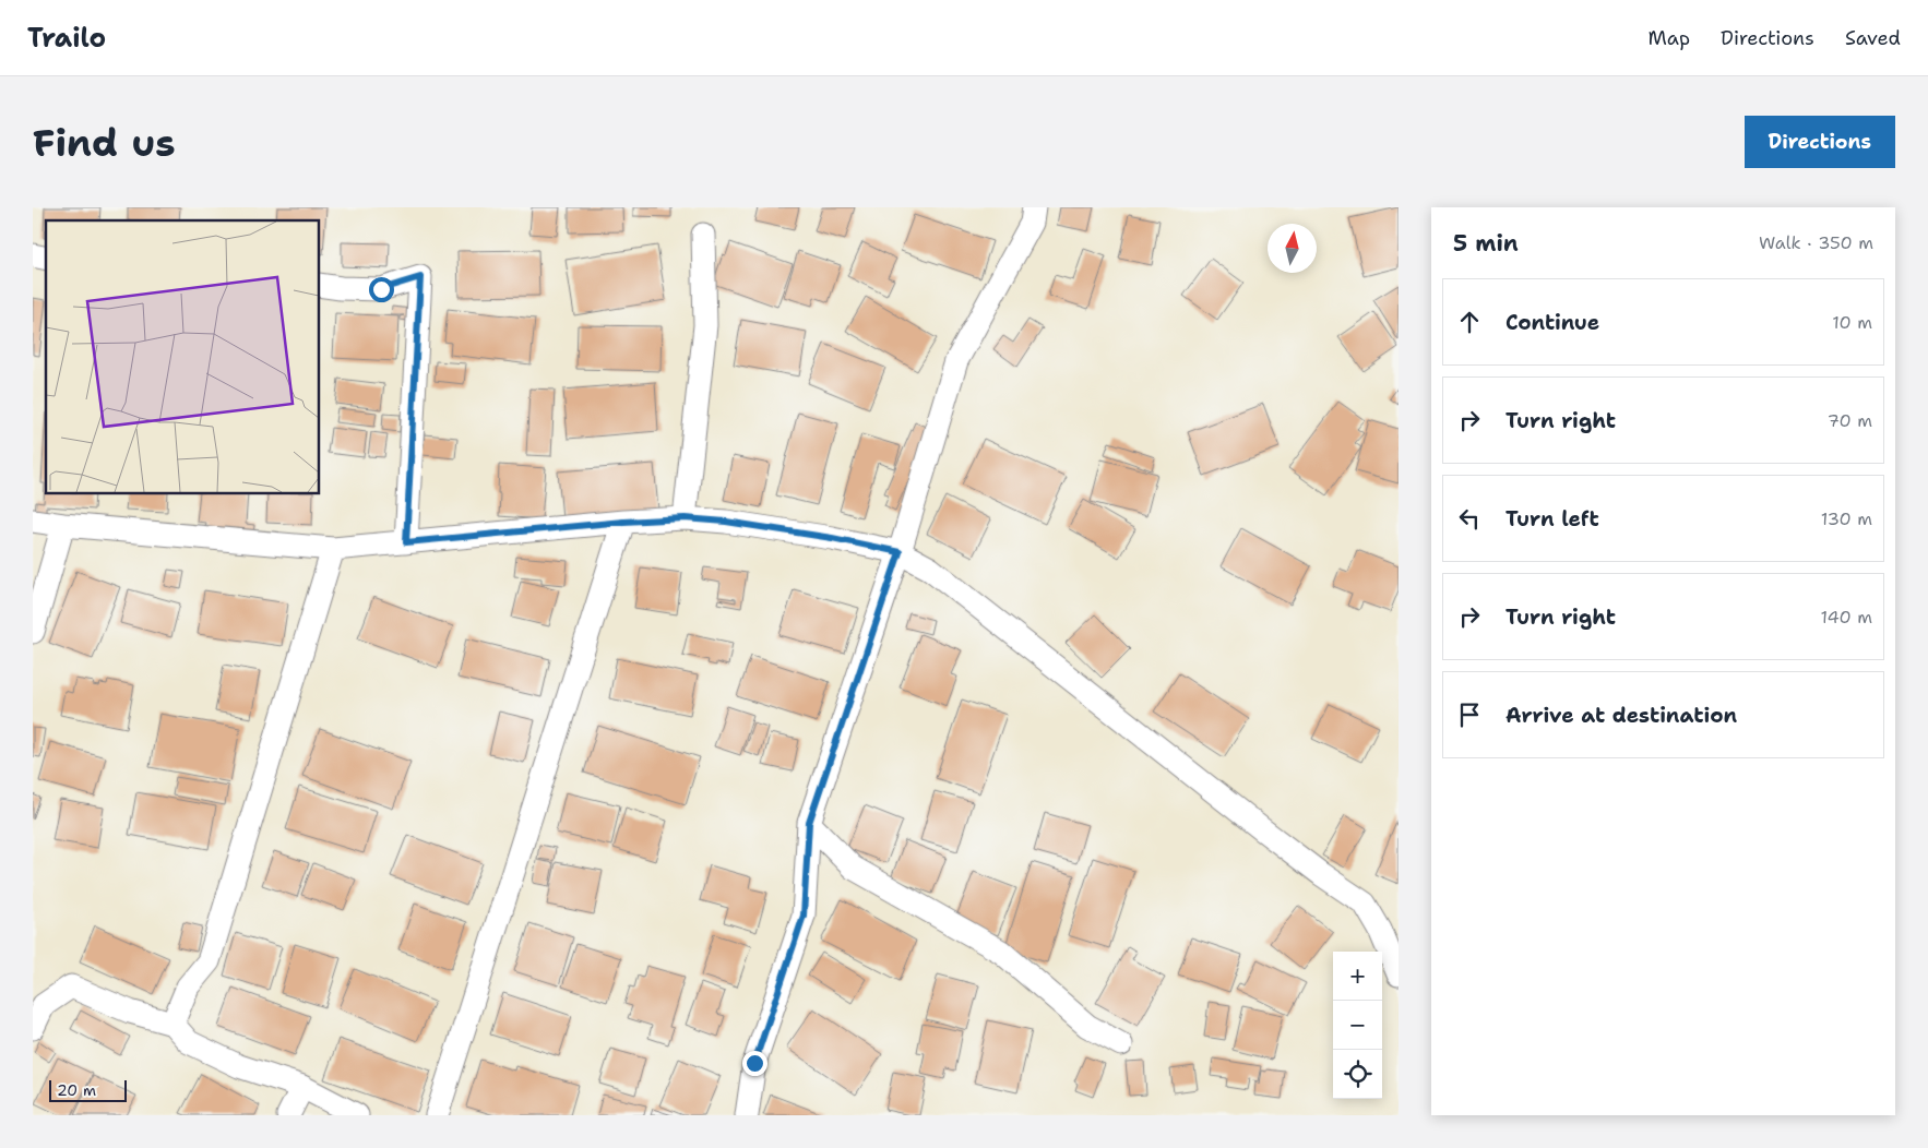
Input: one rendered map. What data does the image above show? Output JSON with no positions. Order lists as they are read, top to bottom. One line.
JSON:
{"scale_bar":"20 m","north":"top","page":{"header":"Trailo","nav":["Map","Directions","Saved"],"buttons":"Directions","title":"Find us","heading":["5 min","Walk · 350 m"],"list":[["Continue","10 m"],["Turn right","70 m"],["Turn left","130 m"],["Turn right","140 m"],"Arrive at destination"],"map_buttons":["+","−"],"scale":"20 m"}}
